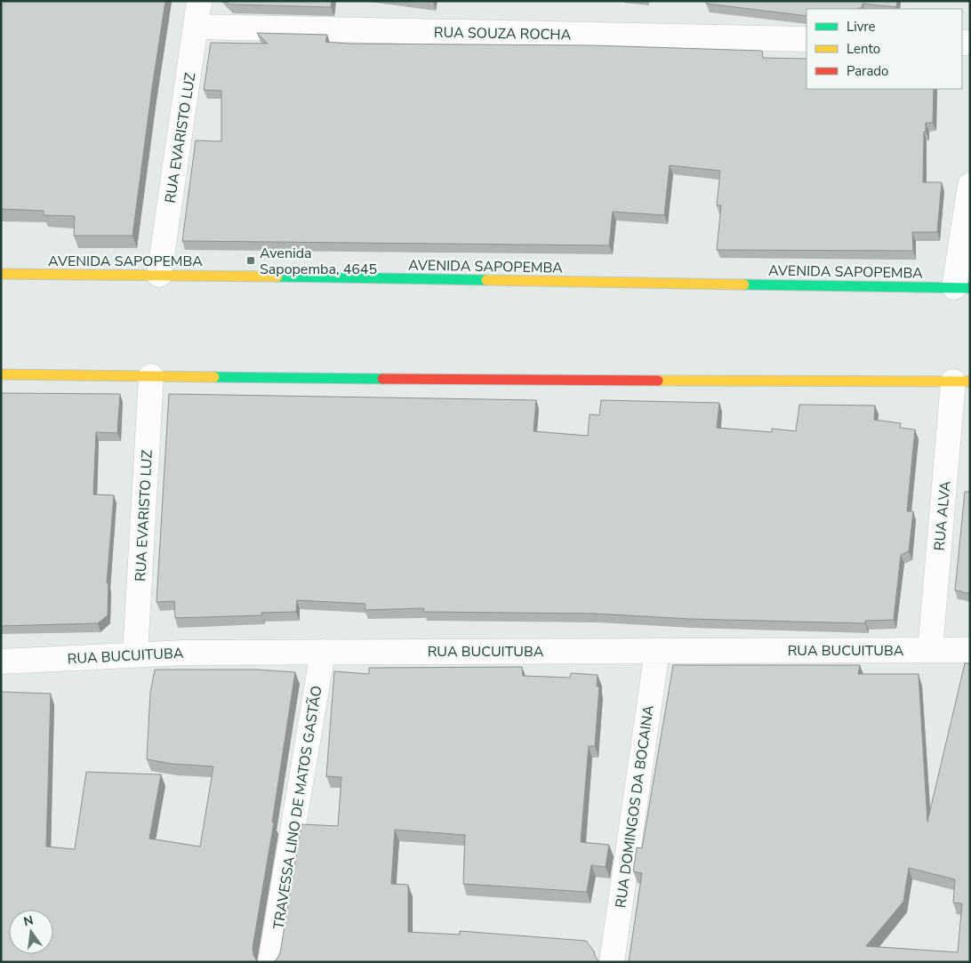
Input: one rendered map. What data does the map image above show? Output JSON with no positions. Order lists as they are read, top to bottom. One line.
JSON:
{"streets":{"main road":["AVENIDA SAPOPEMBA"],"street":["RUA SOUZA ROCHA","RUA EVARISTO LUZ","RUA ALVA","RUA BUCUITUBA","RUA DOMINGOS DA BOCAINA","TRAVESSA LINO DE MATOS GASTÃO"]},"crossings":[["RUA SOUZA ROCHA","RUA EVARISTO LUZ"],["RUA EVARISTO LUZ","AVENIDA SAPOPEMBA"],["RUA EVARISTO LUZ","RUA BUCUITUBA"],["RUA ALVA","RUA BUCUITUBA"],["RUA BUCUITUBA","RUA DOMINGOS DA BOCAINA"],["RUA BUCUITUBA","TRAVESSA LINO DE MATOS GASTÃO"]],"places":{"transit":["Avenida Sapopemba, 4645"]},"legend":["Livre","Lento","Parado"],"north":"top"}
